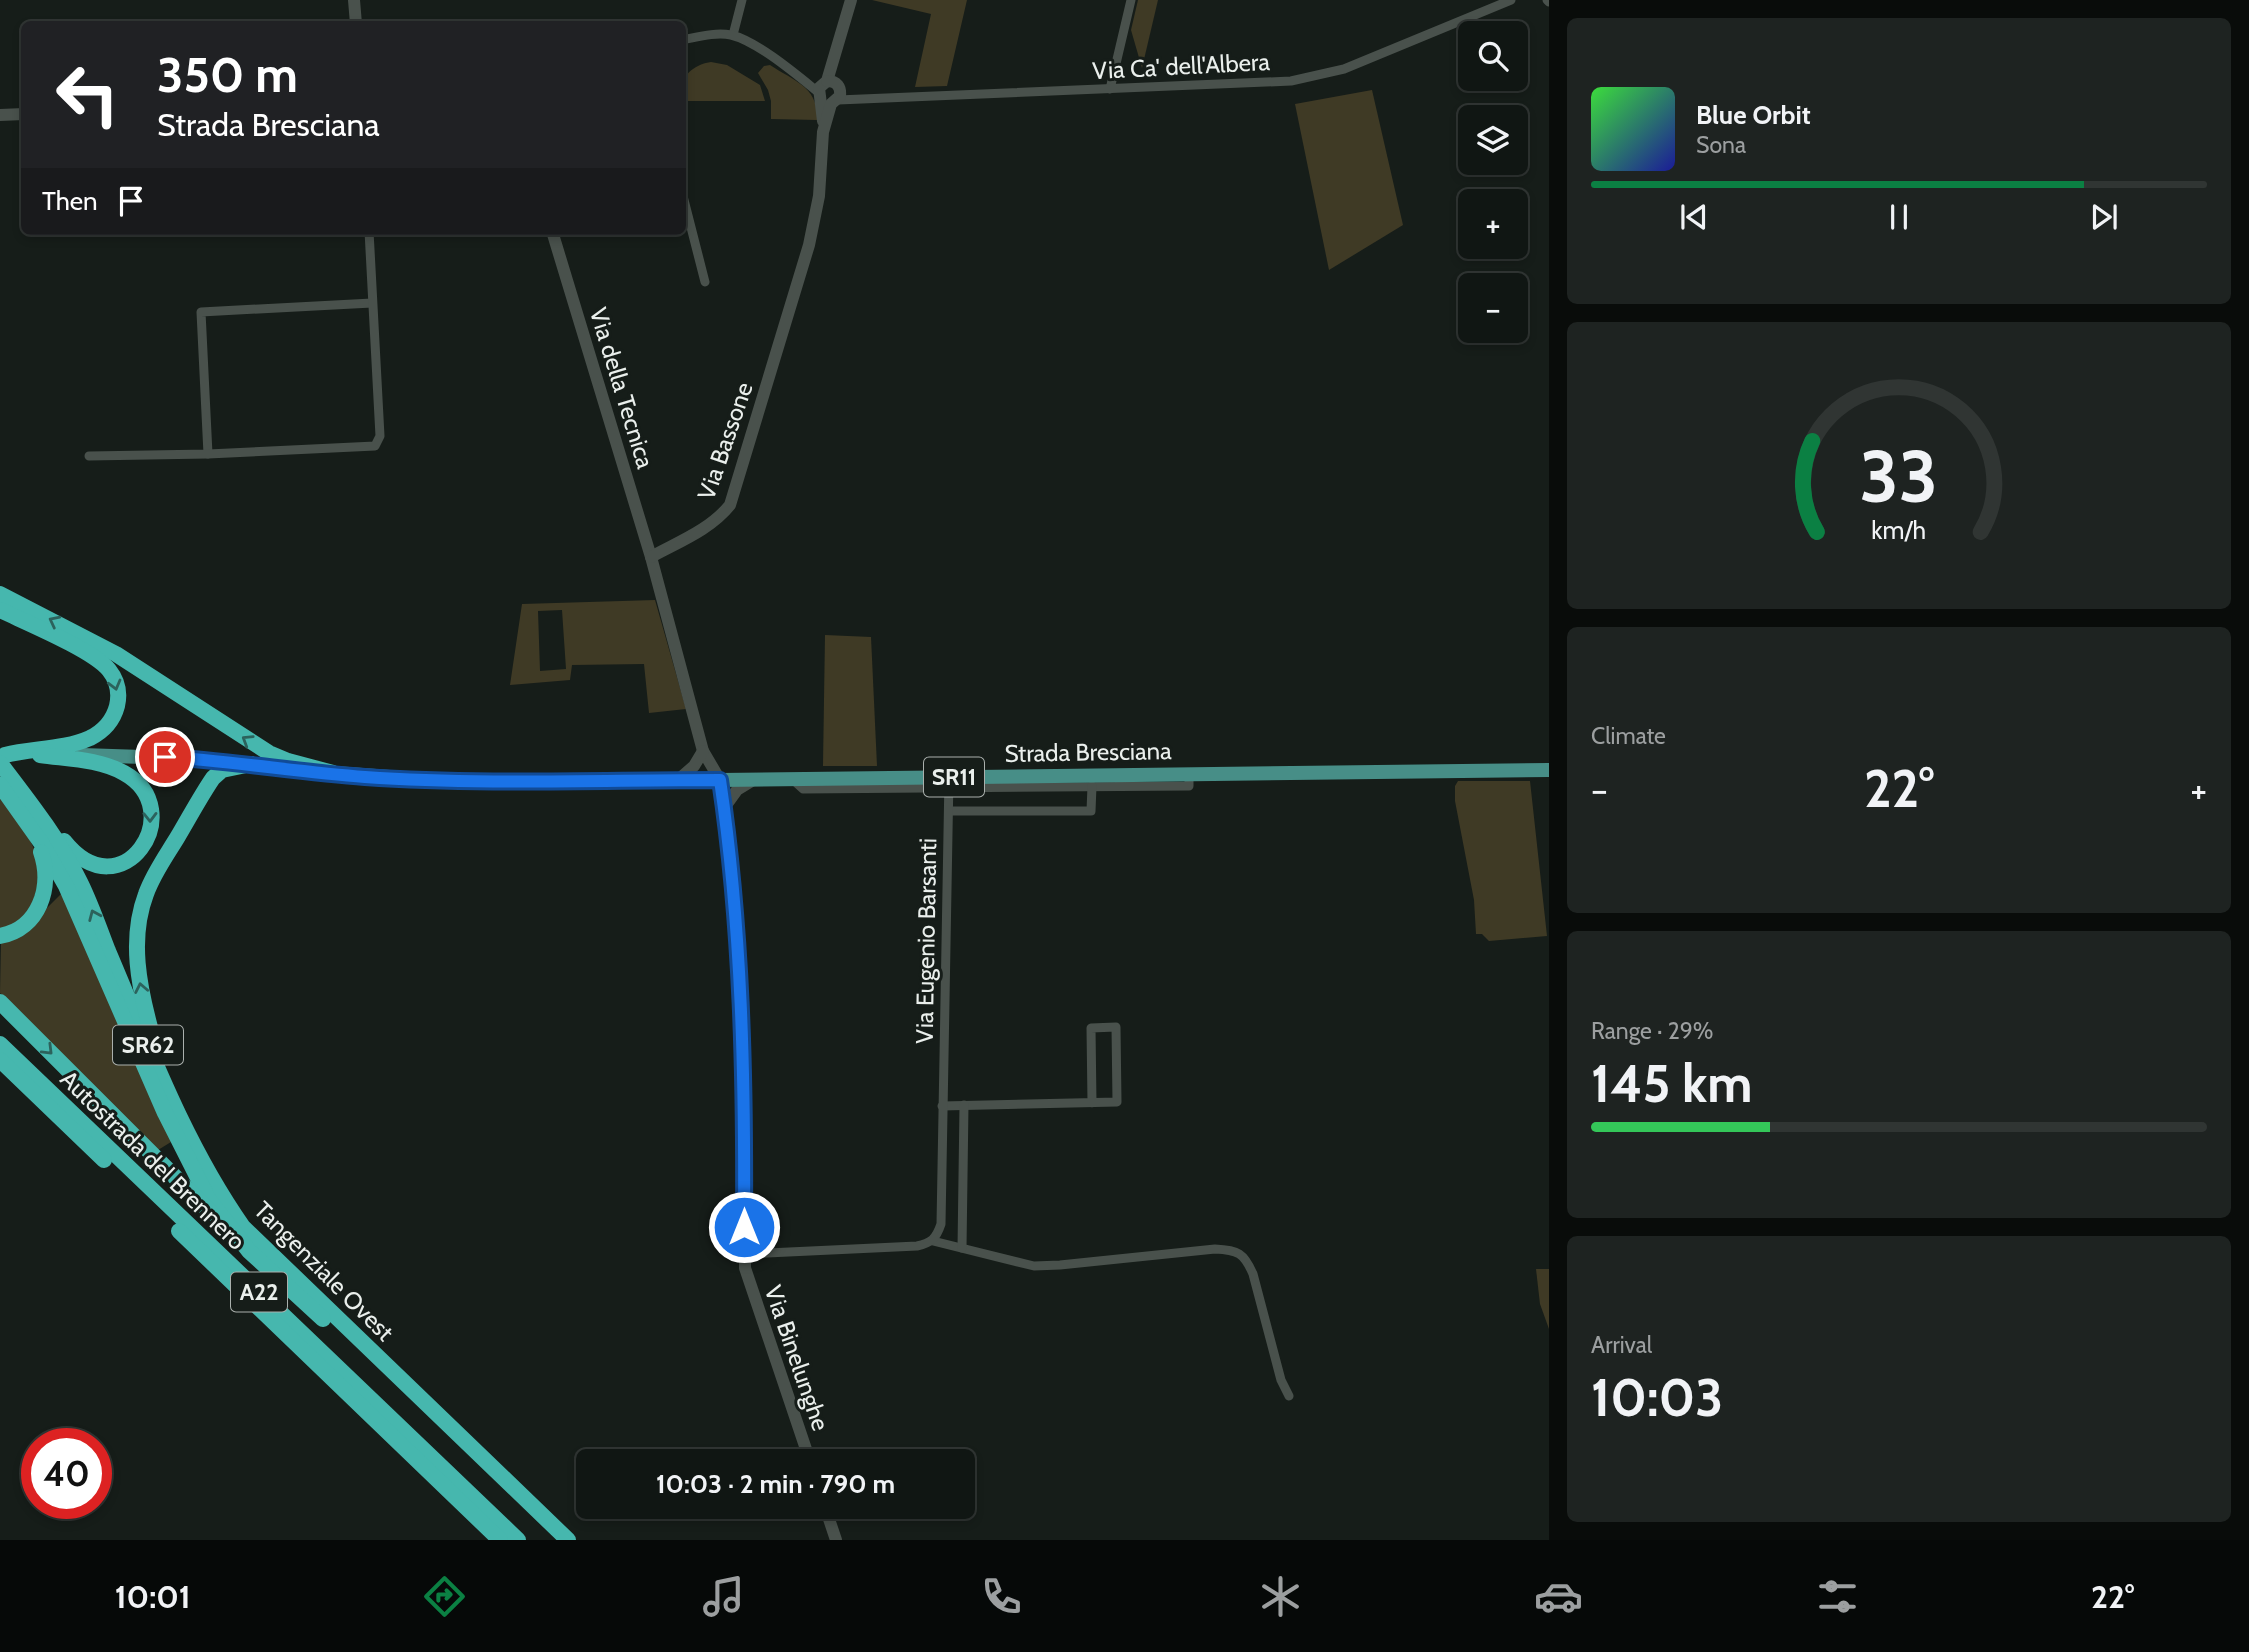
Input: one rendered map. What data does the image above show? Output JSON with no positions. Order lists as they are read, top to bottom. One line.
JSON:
{"streets":{"highway":["SR62","Autostrada del Brennero","Tangenziale Ovest","A22"],"main road":["Strada Bresciana","SR11"],"street":["Via Ca' dell'Albera","Via della Tecnica","Via Bassone","Via Eugenio Barsanti","Via Binelunghe"]},"crossings":[["Via Ca' dell'Albera","Via Bassone"],["Via della Tecnica","Via Bassone"],["Strada Bresciana","Via Eugenio Barsanti"],["Strada Bresciana","Via Binelunghe"]],"page":{"map_buttons":["+","−"],"turn":["350 m","Strada Bresciana"],"song":["Blue Orbit","Sona"],"then":"Then","tile":["Climate",["Range · 29%","145 km"],["Arrival","10:03"]],"heat":["−","22°","+"],"limit":"40","trip":"10:03 · 2 min · 790 m","tabs":["10:01","22°"],"gauge":["33","km/h"]}}
